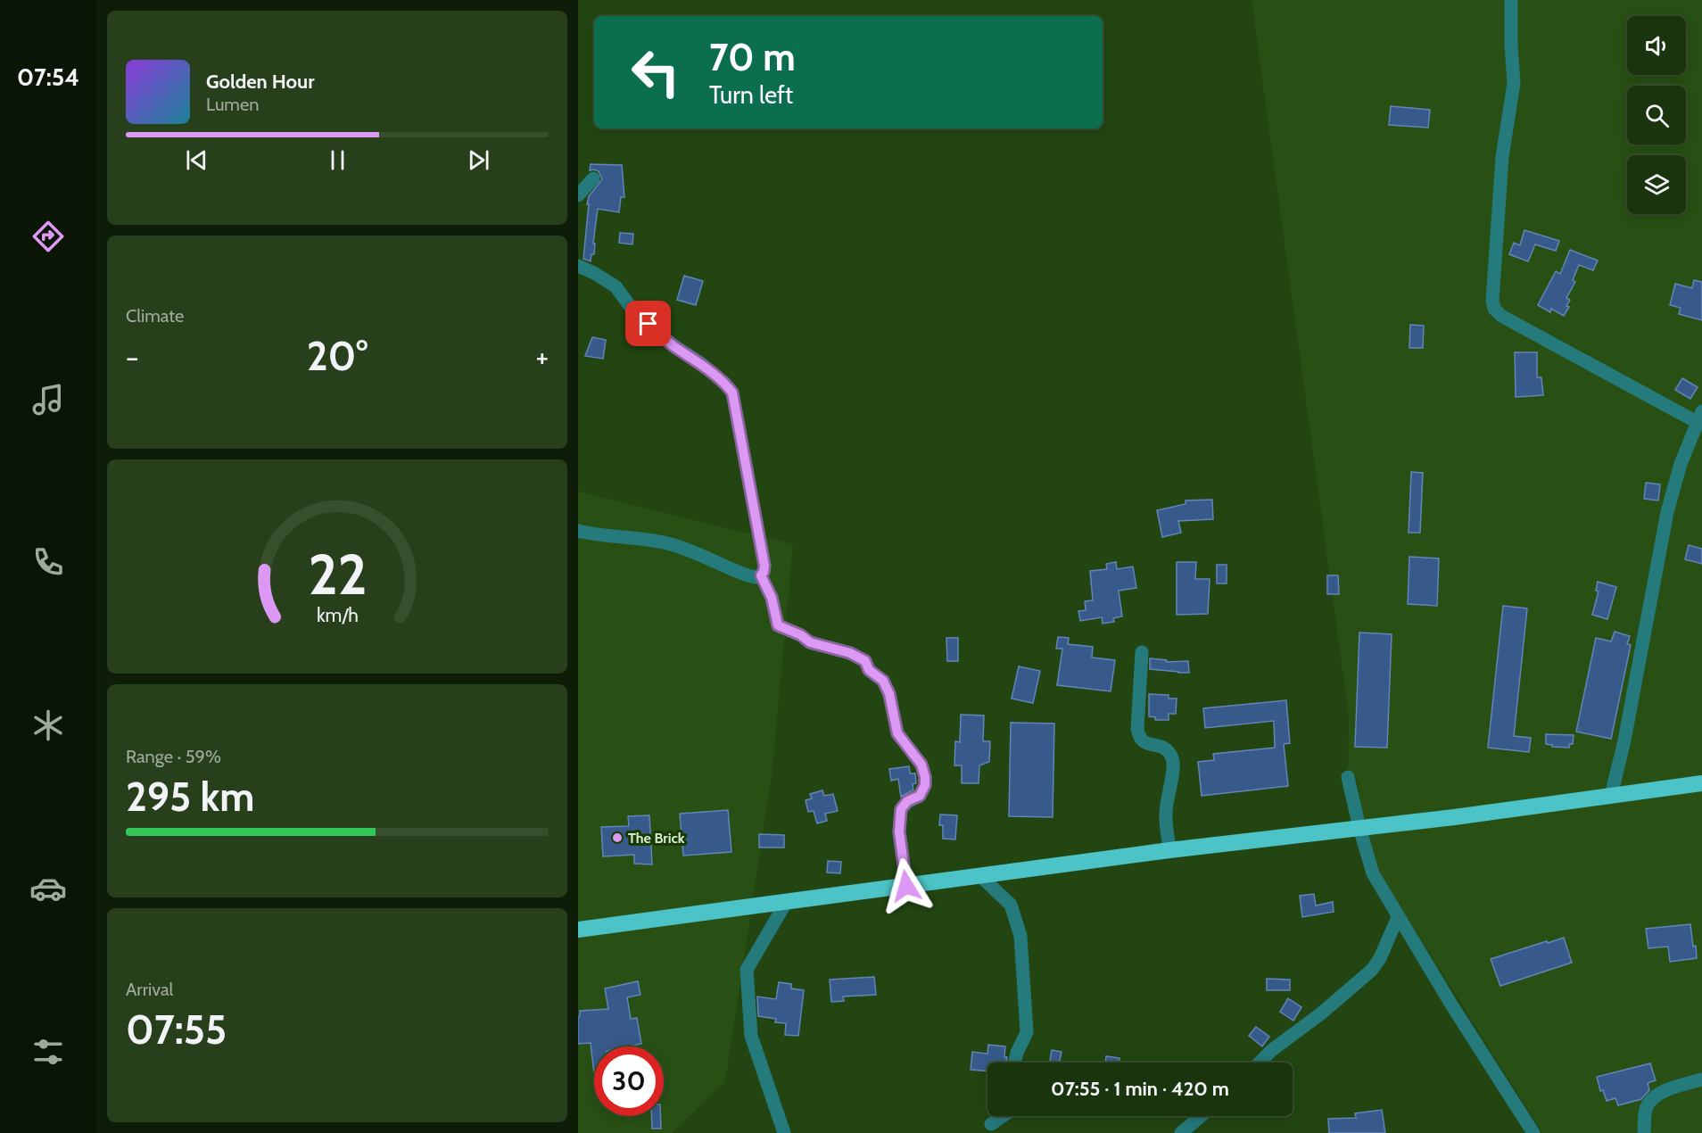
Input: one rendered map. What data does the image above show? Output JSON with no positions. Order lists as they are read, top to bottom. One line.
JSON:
{"places":["The Brick"],"page":{"tabs":"07:54","turn":["70 m","Turn left"],"song":["Golden Hour","Lumen"],"tile":["Climate",["Range · 59%","295 km"],["Arrival","07:55"]],"heat":["−","20°","+"],"limit":"30","trip":"07:55 · 1 min · 420 m","gauge":["22","km/h"]}}
